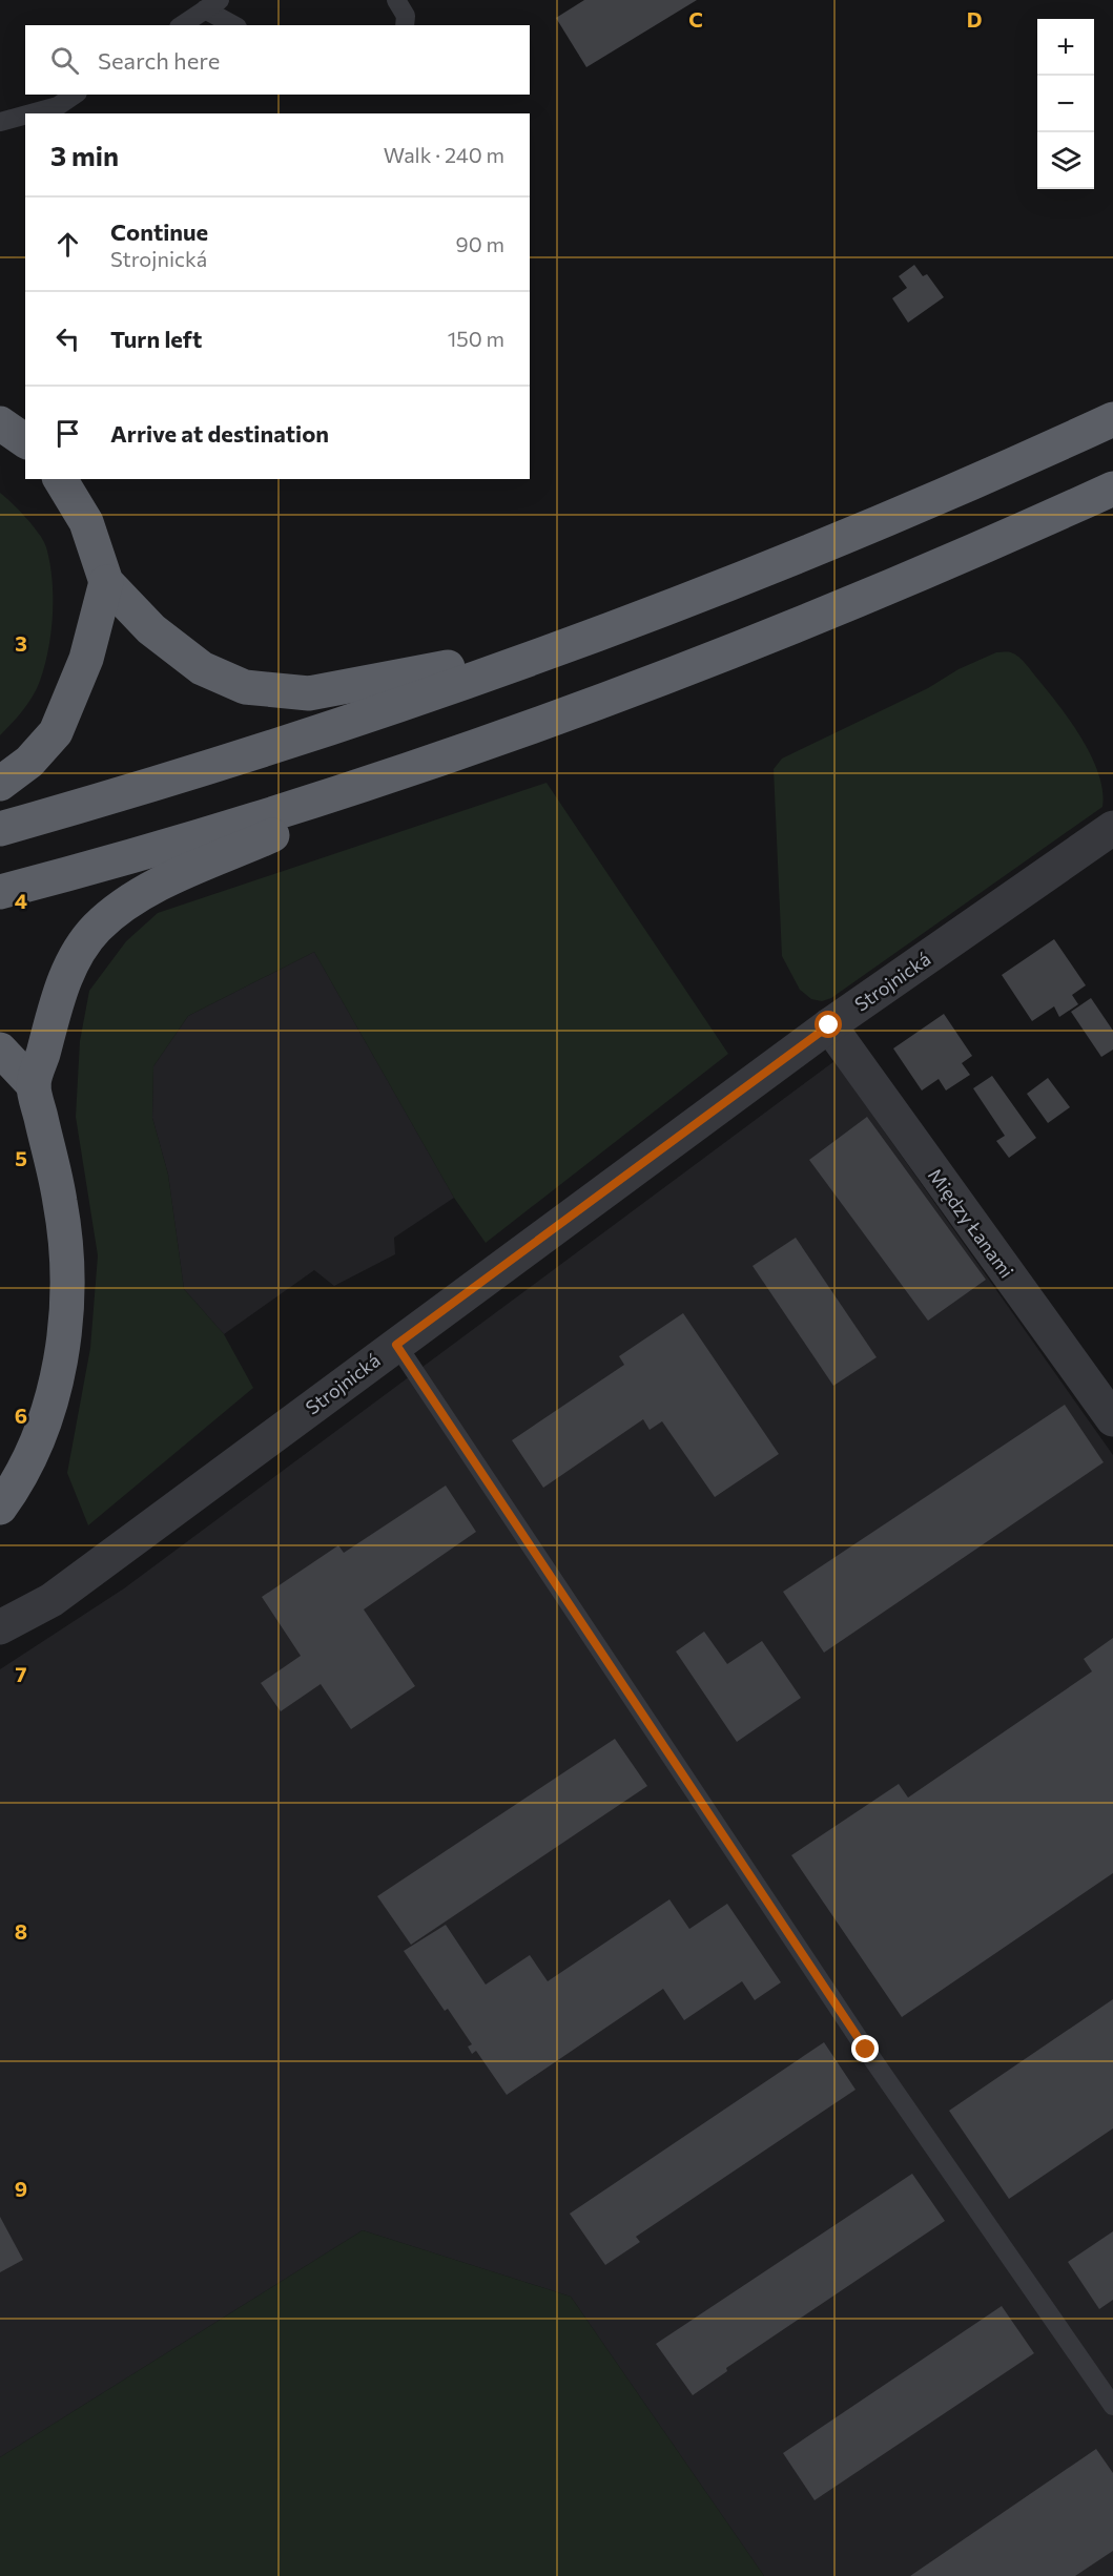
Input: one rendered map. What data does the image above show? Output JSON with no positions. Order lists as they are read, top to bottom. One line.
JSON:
{"streets":{"street":["Strojnická","Między Łanami"]},"crossings":[["Strojnická","Między Łanami"]],"page":{"map_buttons":["+","−"],"search":"Search here","heading":["3 min","Walk · 240 m"],"list":[["Continue","Strojnická","90 m"],["Turn left","150 m"],"Arrive at destination"]},"grid":{"columns":["C","D"],"rows":["3","4","5","6","7","8","9"]}}
